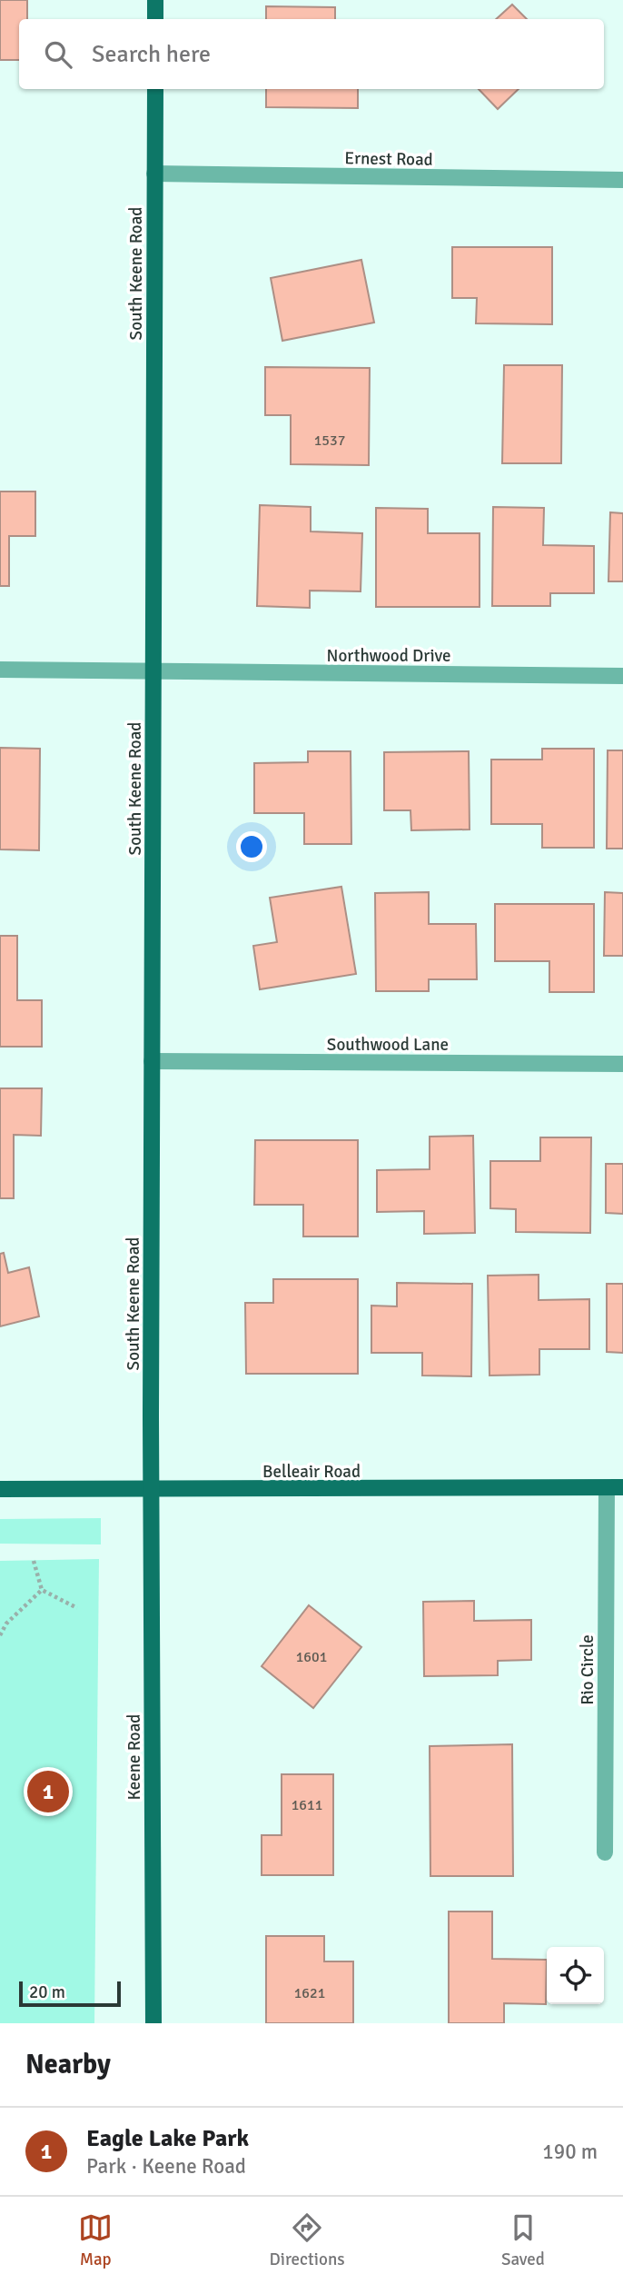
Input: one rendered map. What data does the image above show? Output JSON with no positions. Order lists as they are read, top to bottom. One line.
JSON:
{"streets":{"main road":["South Keene Road","Belleair Road","Keene Road"],"street":["Ernest Road","Northwood Drive","Southwood Lane","Rio Circle"]},"crossings":[["Ernest Road","South Keene Road"],["South Keene Road","Northwood Drive"],["South Keene Road","Southwood Lane"],["South Keene Road","Belleair Road"],["South Keene Road","Keene Road"],["Belleair Road","Rio Circle"],["Belleair Road","Keene Road"]],"house_numbers":["1537","1601","1611","1621"],"scale_bar":"20 m","page":{"search":"Search here","pins":"1","scale":"20 m","heading":"Nearby","list":[{"mark":"1","name":"Eagle Lake Park","note":"Park · Keene Road","value":"190 m"}],"nav":["Map","Directions","Saved"]}}
